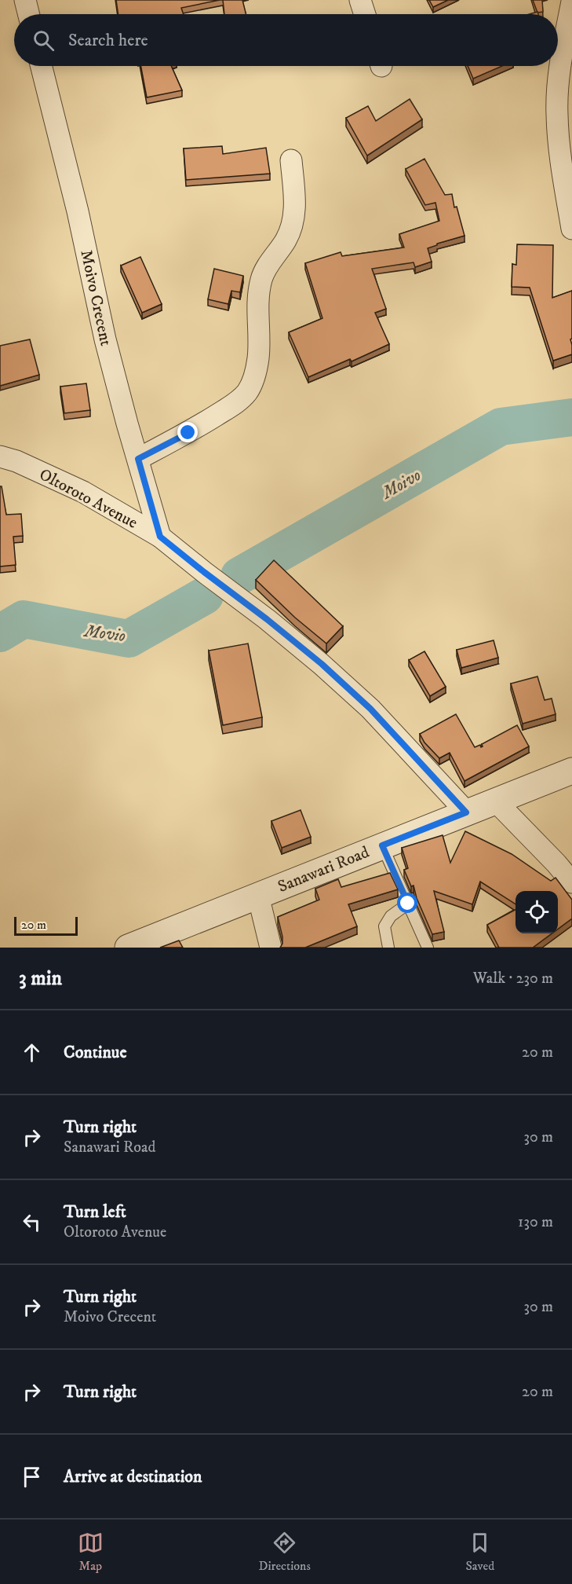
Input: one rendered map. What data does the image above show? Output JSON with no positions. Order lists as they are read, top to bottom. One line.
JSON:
{"streets":{"street":["Moivo Crecent","Oltoroto Avenue","Sanawari Road"]},"crossings":[["Moivo Crecent","Oltoroto Avenue"],["Oltoroto Avenue","Sanawari Road"]],"water":["Moivo","Movio"],"scale_bar":"20 m","page":{"search":"Search here","scale":"20 m","heading":["3 min","Walk · 230 m"],"list":[["Continue","20 m"],["Turn right","Sanawari Road","30 m"],["Turn left","Oltoroto Avenue","130 m"],["Turn right","Moivo Crecent","30 m"],["Turn right","20 m"],"Arrive at destination"],"nav":["Map","Directions","Saved"]}}
